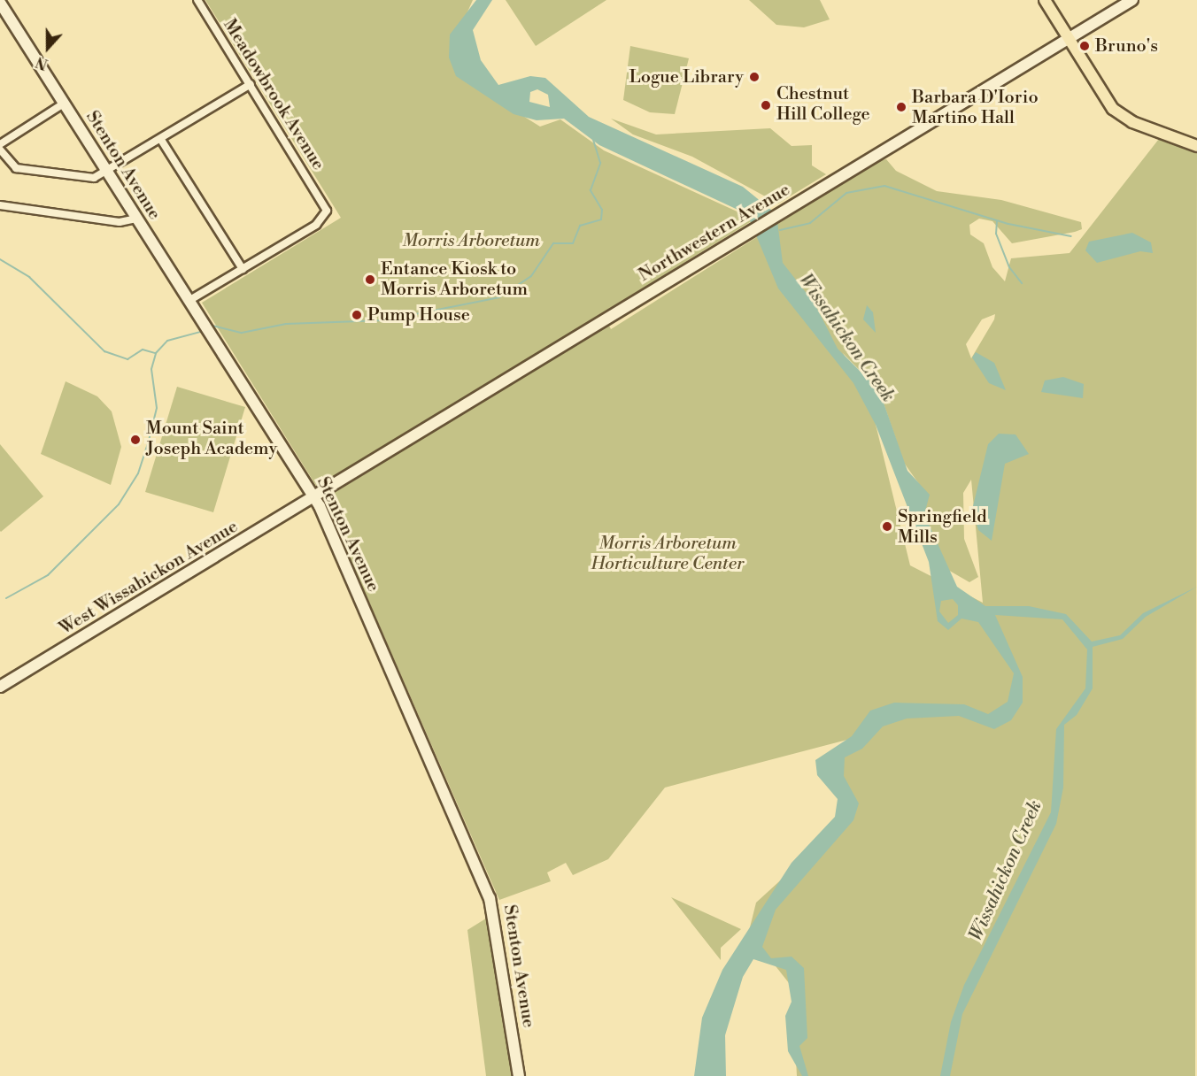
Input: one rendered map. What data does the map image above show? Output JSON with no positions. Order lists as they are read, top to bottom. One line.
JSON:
{"streets":{"street":["Meadowbrook Avenue","Stenton Avenue","Northwestern Avenue","West Wissahickon Avenue"]},"crossings":[["Stenton Avenue","Northwestern Avenue"],["Stenton Avenue","West Wissahickon Avenue"],["Northwestern Avenue","West Wissahickon Avenue"]],"water":["Wissahickon Creek"],"parks":["Morris Arboretum","Morris Arboretum Horticulture Center"],"places":["Bruno's","Logue Library","Chestnut Hill College","Barbara D'Iorio Martino Hall","Entance Kiosk to Morris Arboretum","Pump House","Mount Saint Joseph Academy","Springfield Mills"],"north":"bottom"}
